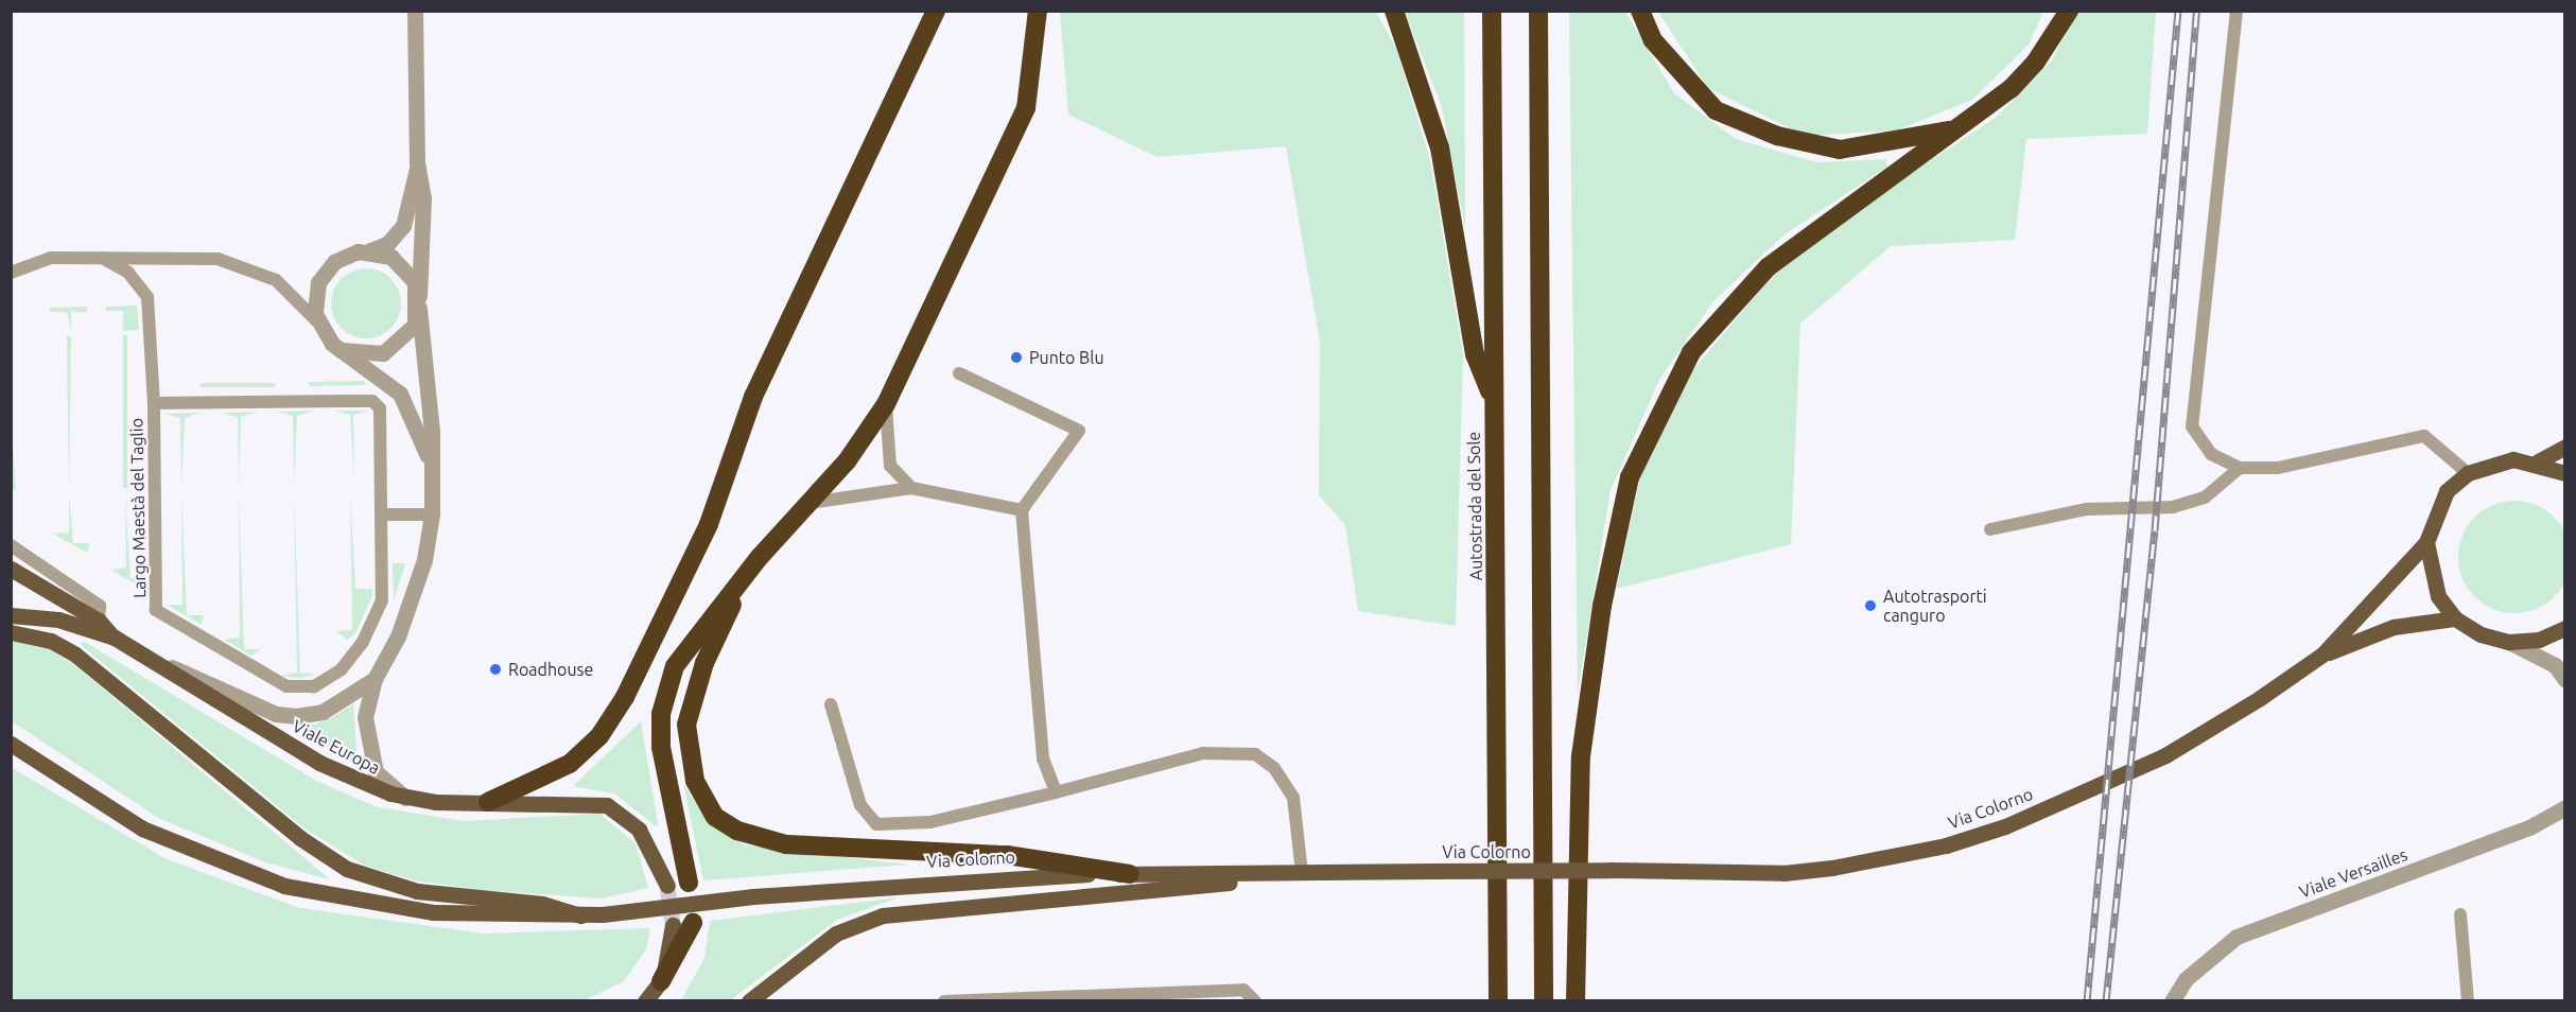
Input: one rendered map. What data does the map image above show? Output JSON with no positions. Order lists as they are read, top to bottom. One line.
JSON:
{"streets":{"highway":["Autostrada del Sole"],"main road":["Viale Europa","Via Colorno"],"street":["Viale Versailles"],"lane":["Largo Maestà del Taglio"]},"places":["Punto Blu","Autotrasporti canguro","Roadhouse"]}
